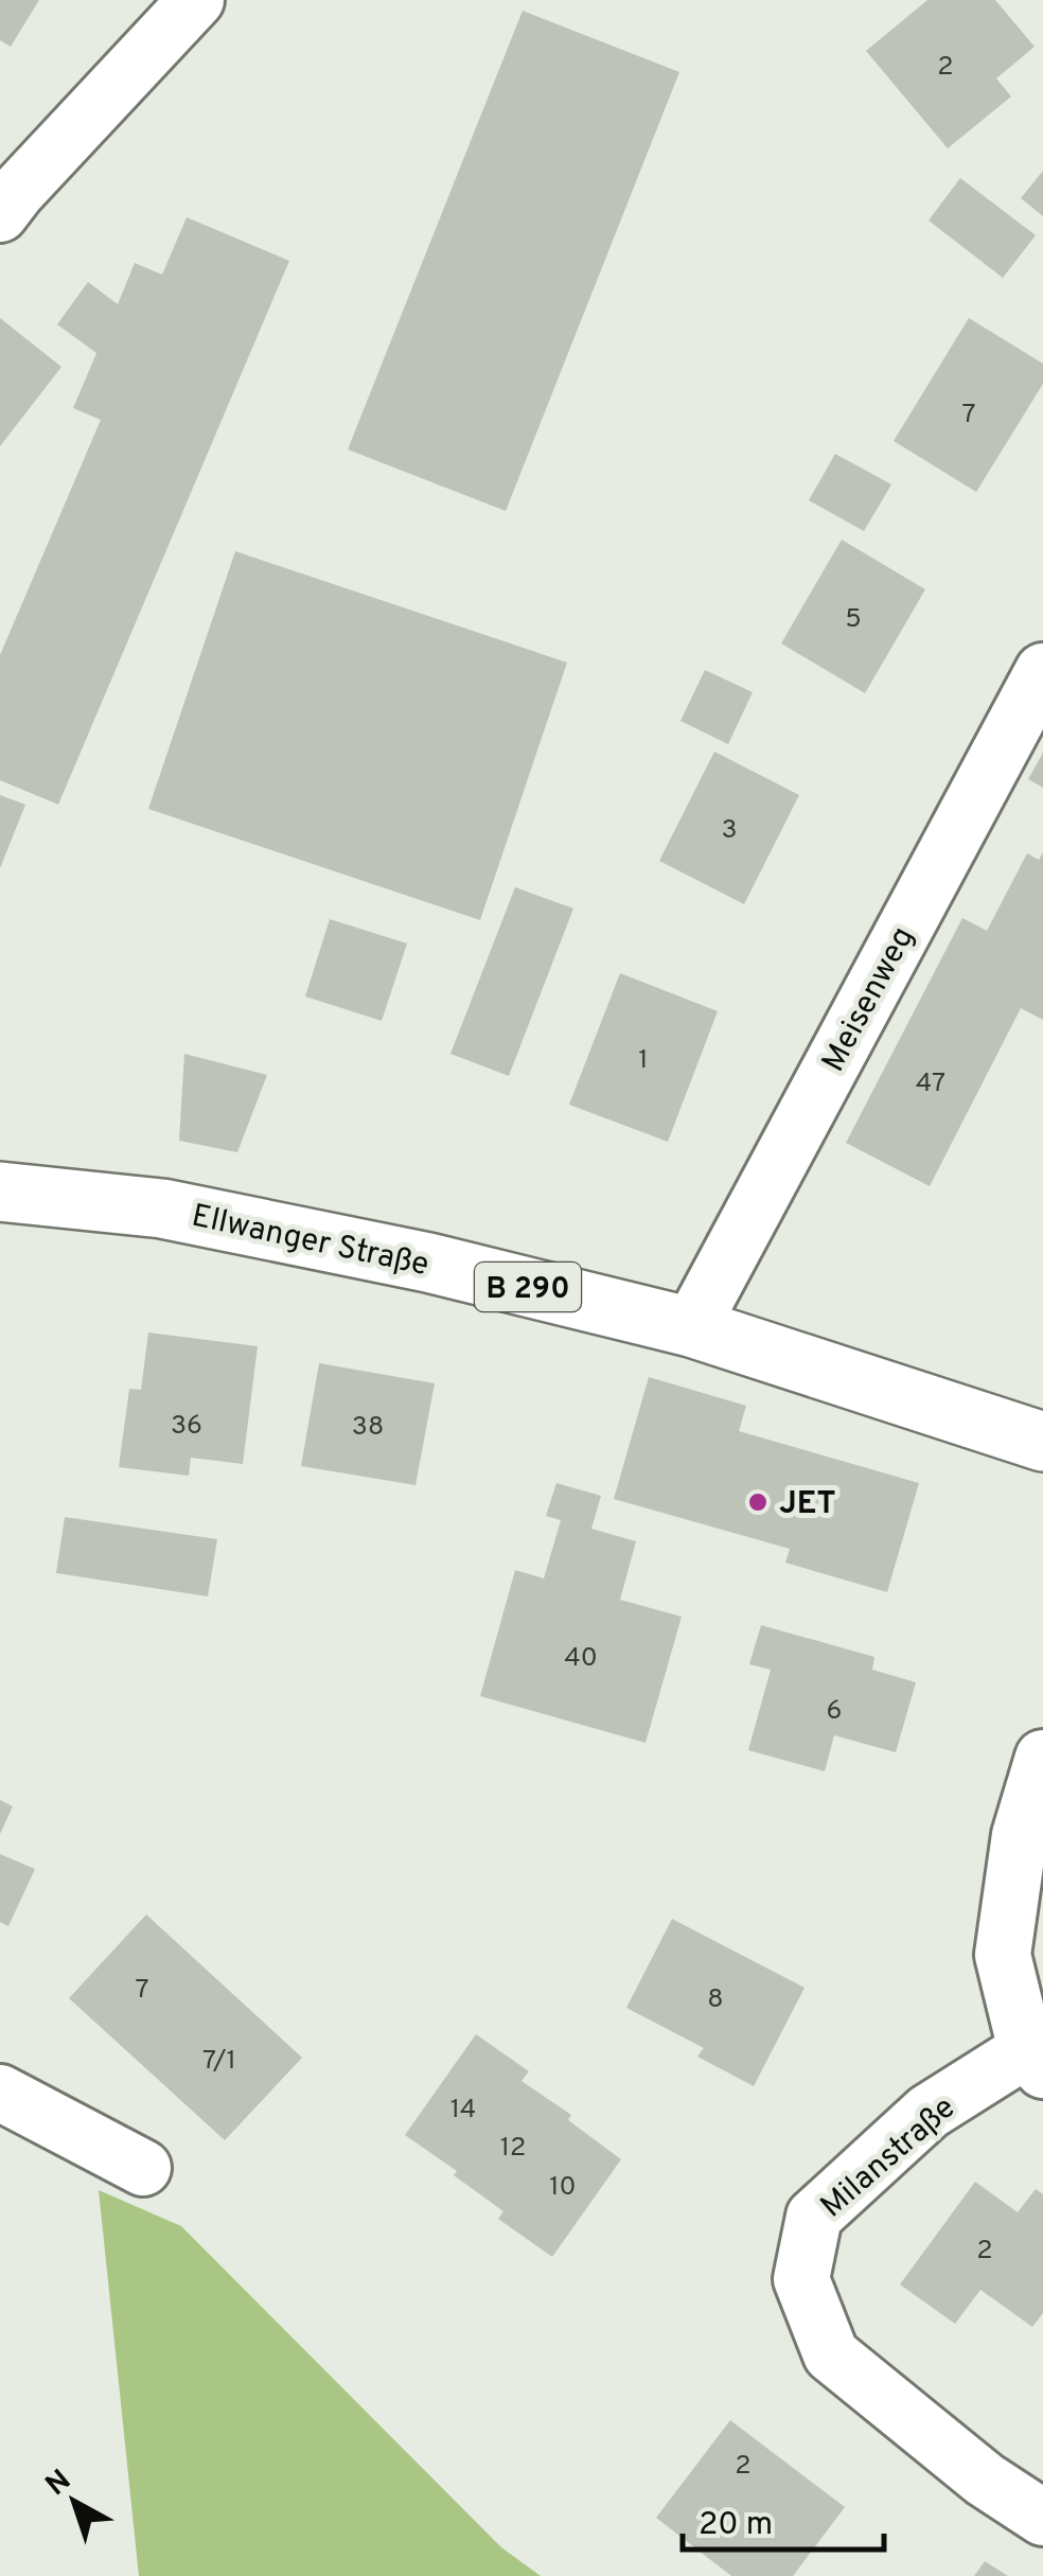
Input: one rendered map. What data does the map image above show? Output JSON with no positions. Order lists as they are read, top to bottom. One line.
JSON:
{"streets":{"main road":["Ellwanger Straße","B 290"],"street":["Meisenweg","Milanstraße"]},"crossings":[["Meisenweg","Ellwanger Straße"]],"places":["JET"],"house_numbers":["2","7","5","3","1","47","36","38","40","6","7","8","7/1","14","12","10","2","2"],"scale_bar":"20 m","north":"top left"}
